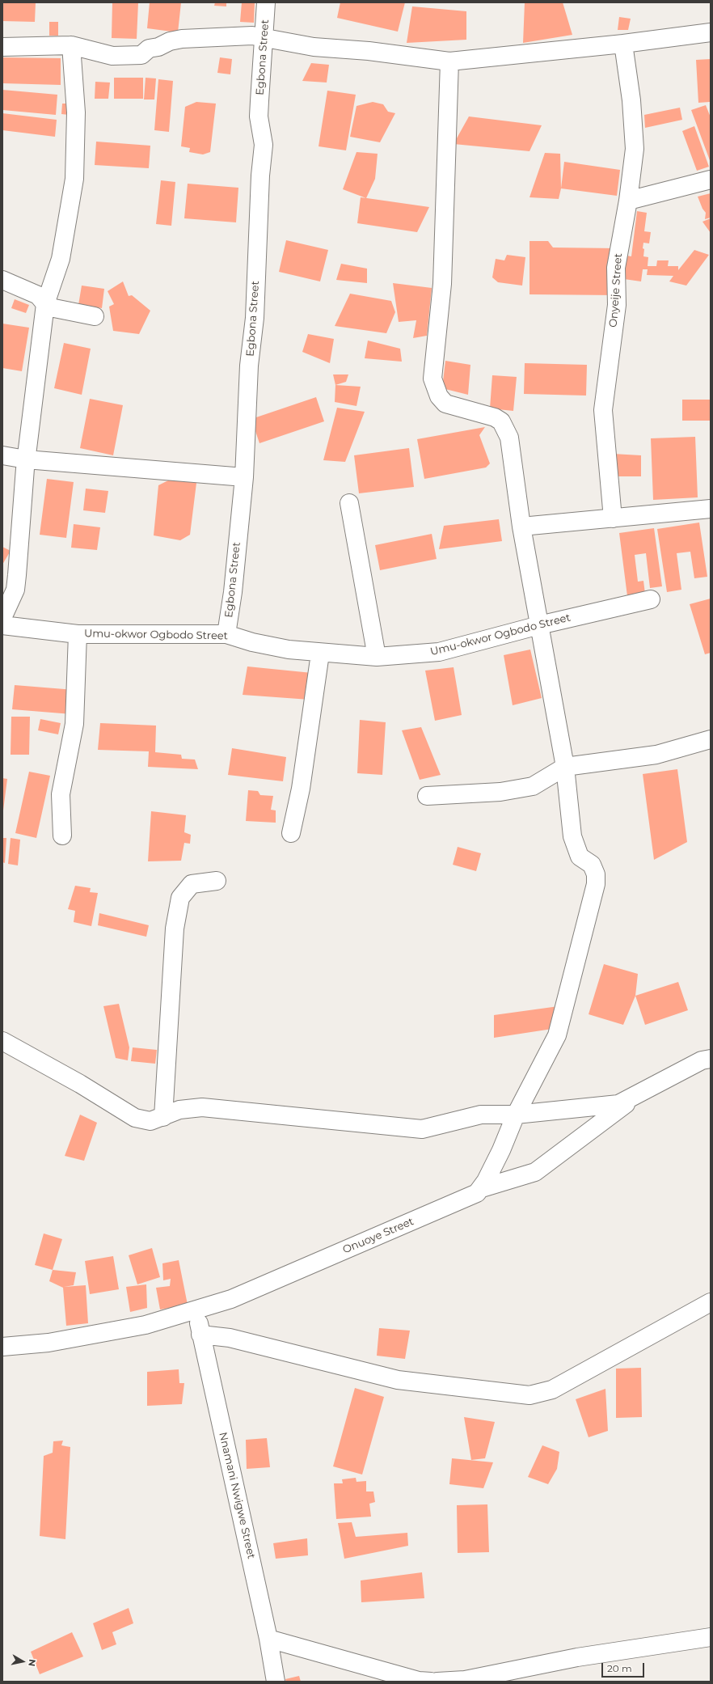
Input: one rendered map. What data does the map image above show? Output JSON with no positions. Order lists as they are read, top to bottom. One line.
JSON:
{"streets":{"street":["Egbona Street","Onyeije Street","Umu-okwor Ogbodo Street","Onuoye Street","Nnamani Nwigwe Street"]},"crossings":[["Egbona Street","Umu-okwor Ogbodo Street"],["Onuoye Street","Nnamani Nwigwe Street"]],"scale_bar":"20 m","north":"right"}
